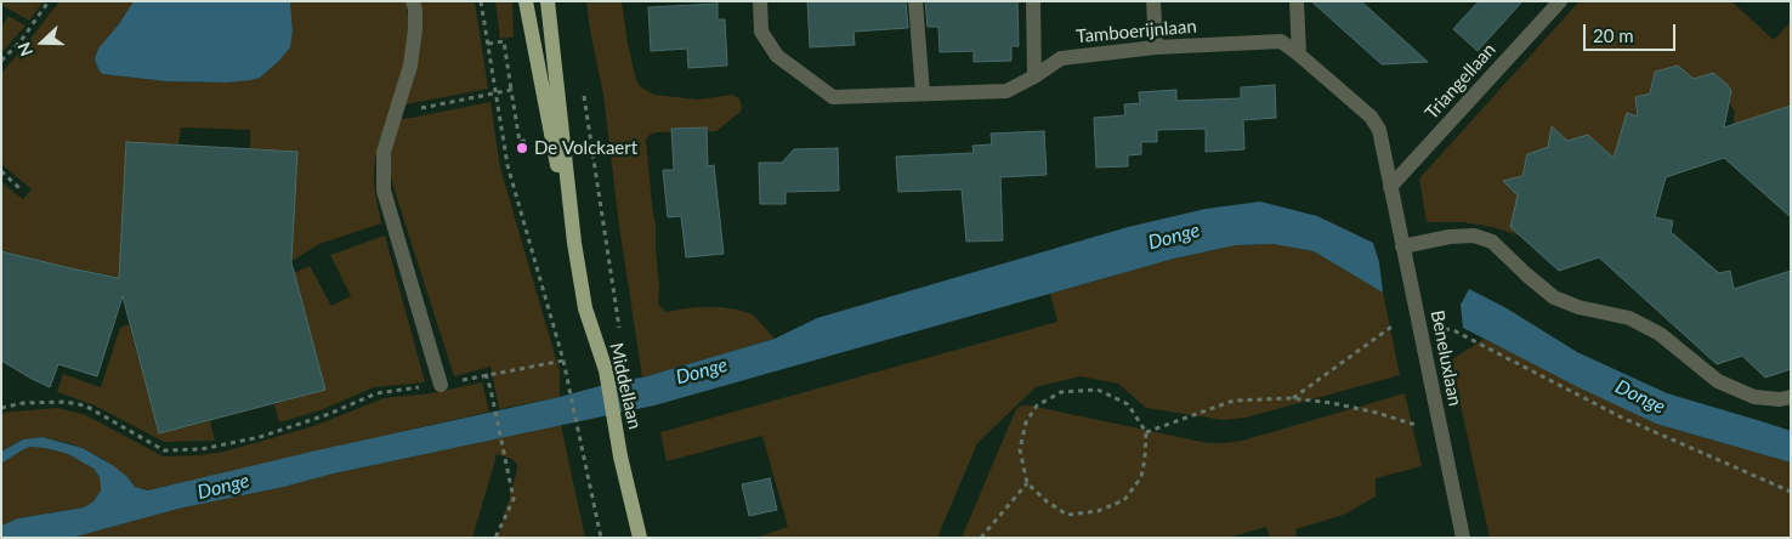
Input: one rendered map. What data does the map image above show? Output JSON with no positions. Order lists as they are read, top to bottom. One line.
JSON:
{"streets":{"main road":["Middellaan"],"street":["Tamboerijnlaan","Triangellaan","Beneluxlaan"]},"crossings":[["Tamboerijnlaan","Triangellaan"],["Tamboerijnlaan","Beneluxlaan"],["Triangellaan","Beneluxlaan"]],"water":["Donge"],"places":["De Volckaert"],"scale_bar":"20 m","north":"left"}
